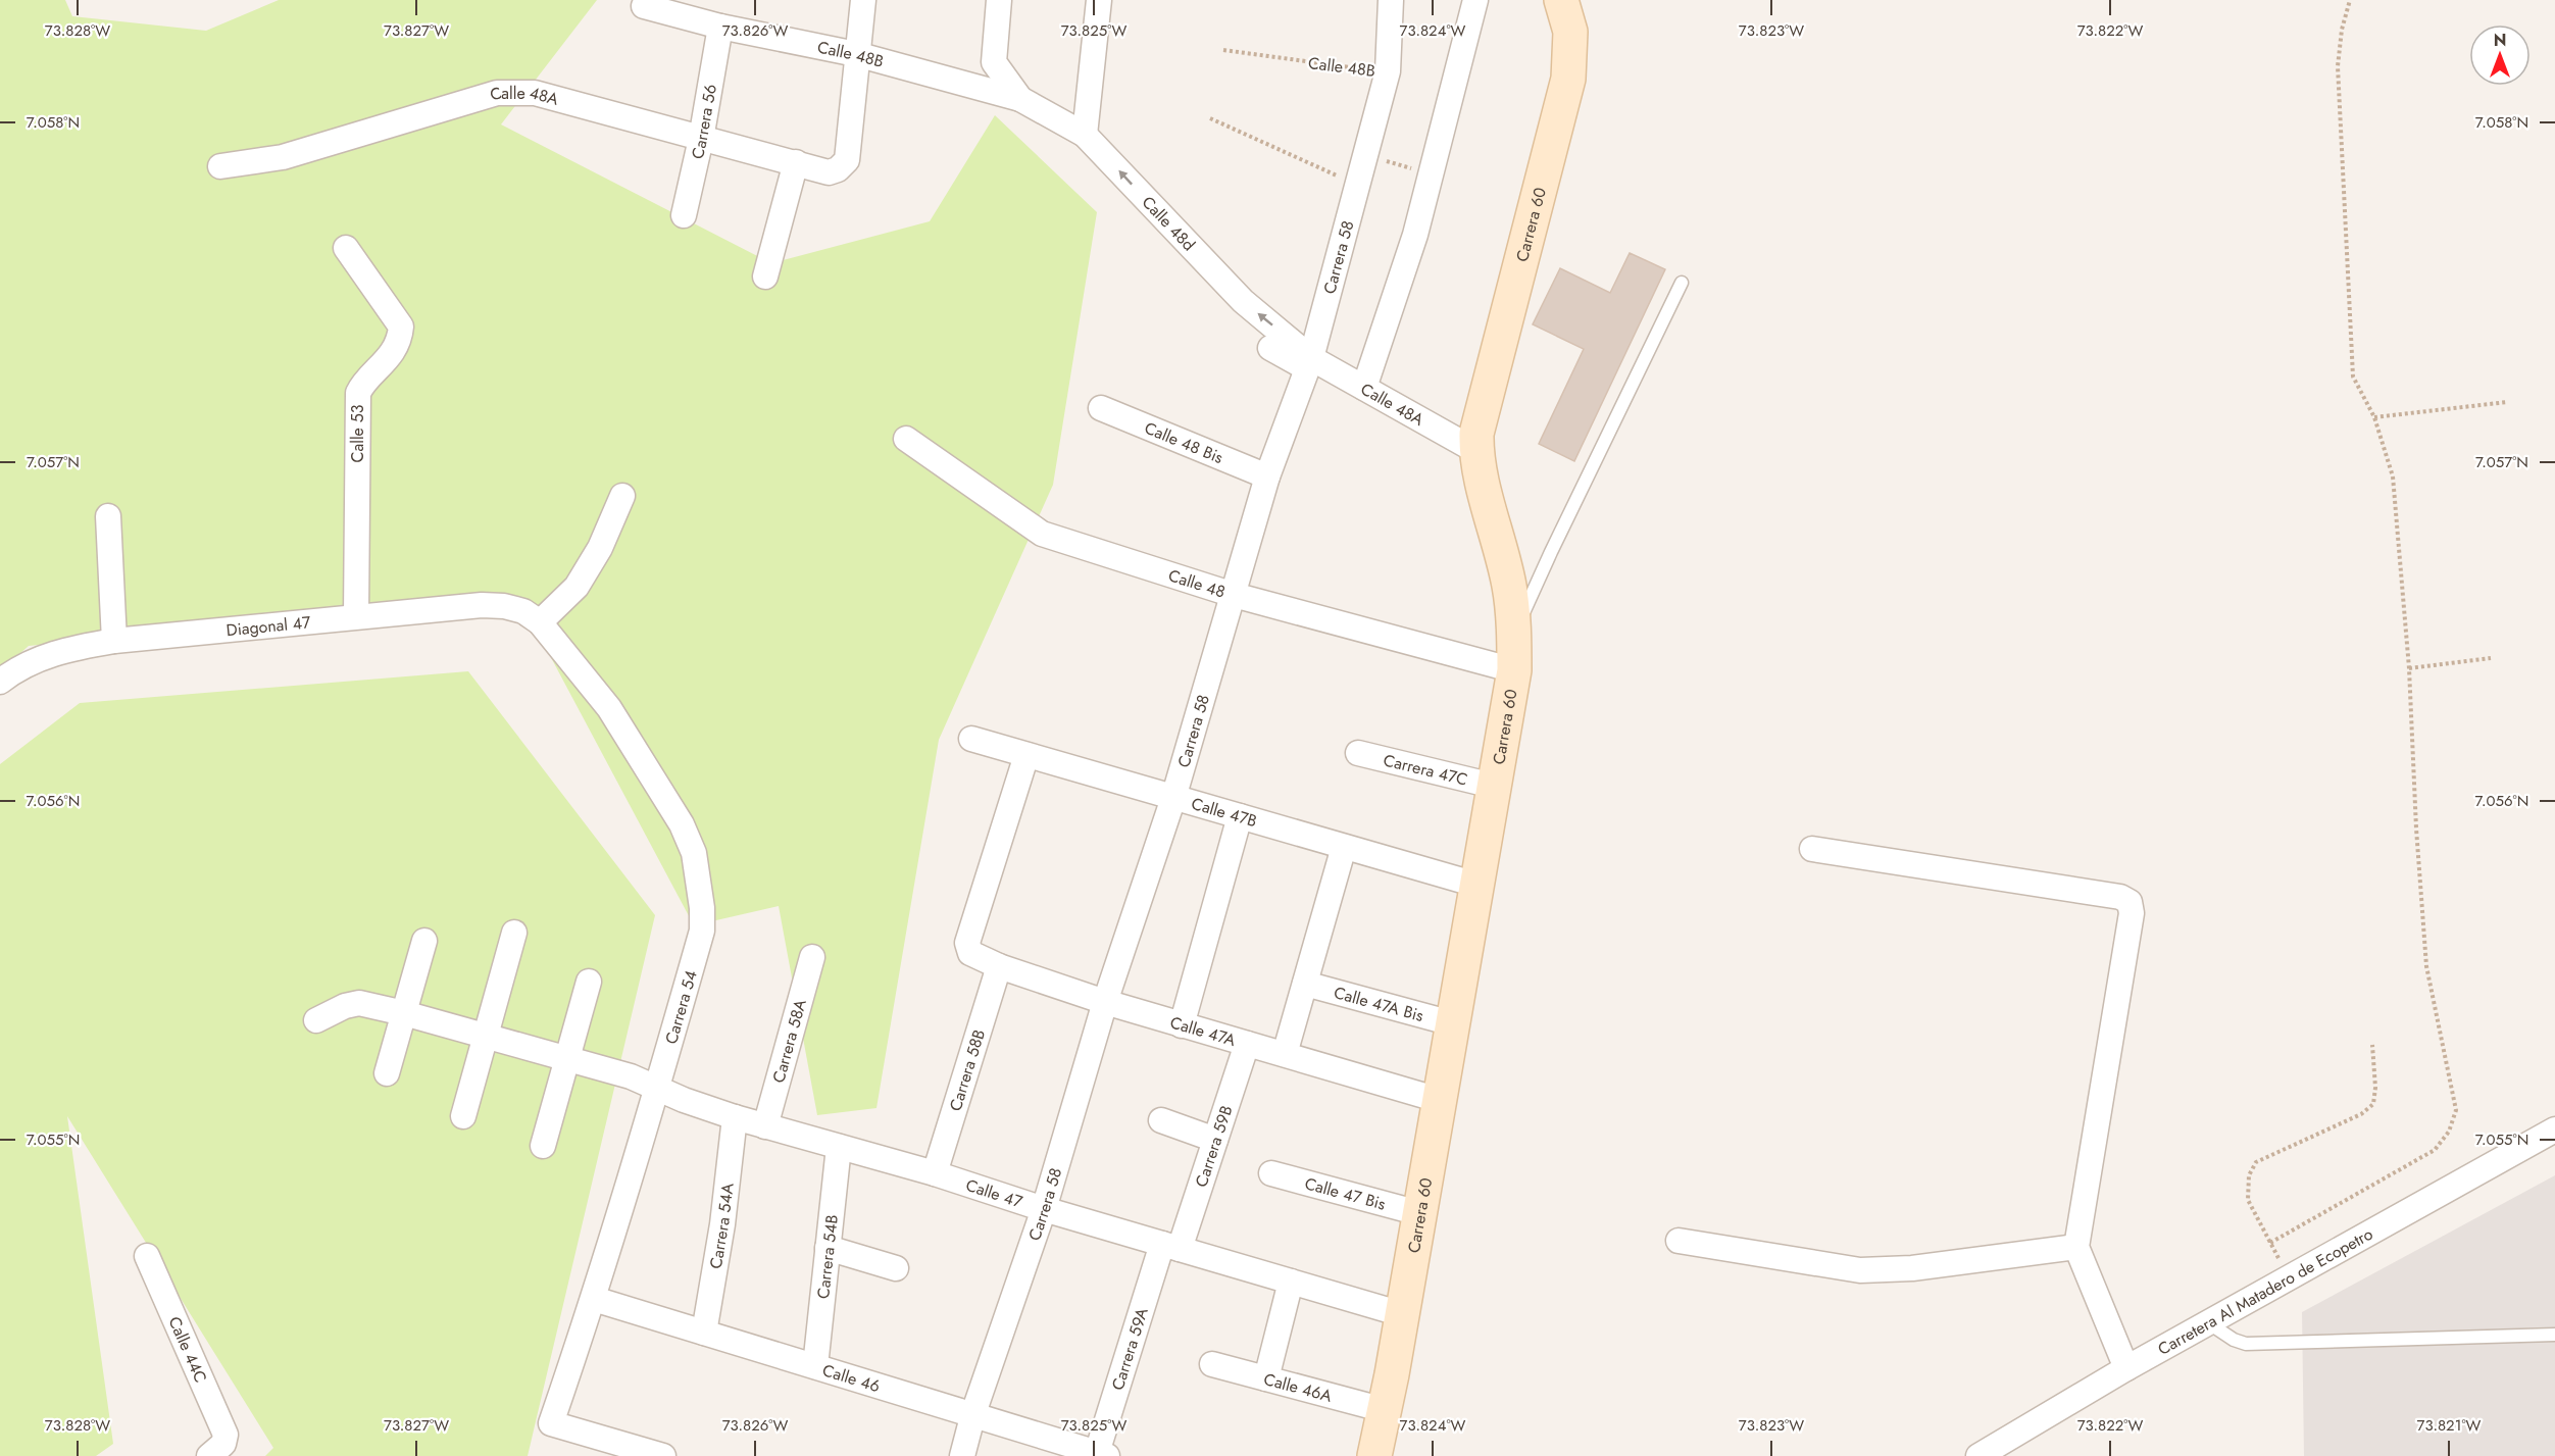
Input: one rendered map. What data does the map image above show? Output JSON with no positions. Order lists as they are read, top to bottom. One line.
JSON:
{"streets":{"street":["Calle 48B","Calle 48A","Carrera 56","Calle 48d","Carrera 60","Carrera 58","Calle 53","Calle 48 Bis","Calle 48","Diagonal 47","Carrera 47C","Calle 47B","Calle 47A Bis","Carrera 54","Calle 47A","Carrera 58A","Carrera 58B","Carrera 59B","Calle 47","Calle 47 Bis","Carrera 54A","Carrera 54B","Carretera Al Matadero de Ecopetro","Calle 44C","Carrera 59A","Calle 46","Calle 46A"]},"crossings":[["Calle 48B","Calle 48A"],["Calle 48B","Carrera 56"],["Calle 48B","Calle 48d"],["Calle 48B","Carrera 58"],["Calle 48A","Carrera 56"],["Calle 48A","Calle 48d"],["Calle 48A","Carrera 60"],["Calle 48A","Carrera 58"],["Calle 48d","Carrera 58"],["Carrera 60","Calle 48"],["Carrera 60","Carrera 47C"],["Carrera 60","Calle 47B"],["Carrera 60","Calle 47A Bis"],["Carrera 60","Calle 47A"],["Carrera 60","Calle 47"],["Carrera 60","Calle 47 Bis"],["Carrera 60","Calle 46A"],["Carrera 58","Calle 48 Bis"],["Carrera 58","Calle 48"],["Carrera 58","Calle 47B"],["Carrera 58","Calle 47A"],["Carrera 58","Calle 47"],["Carrera 58","Calle 46"],["Calle 53","Diagonal 47"],["Diagonal 47","Carrera 54"],["Calle 47B","Calle 47A"],["Carrera 54","Calle 47"],["Carrera 54","Calle 46"],["Calle 47A","Carrera 58B"],["Calle 47A","Carrera 59B"],["Carrera 58A","Calle 47"],["Carrera 58B","Calle 47"],["Carrera 59B","Calle 47"],["Carrera 59B","Carrera 59A"],["Calle 47","Carrera 54A"],["Calle 47","Carrera 54B"],["Calle 47","Carrera 59A"],["Carrera 54A","Calle 46"],["Carrera 54B","Calle 46"],["Carrera 59A","Calle 46"]],"one_way":["Calle 48d"],"north":"top","coordinates":["73.828°W","73.827°W","73.826°W","73.825°W","73.824°W","73.823°W","73.822°W","7.058°N","7.057°N","7.056°N","7.055°N","73.821°W"]}
